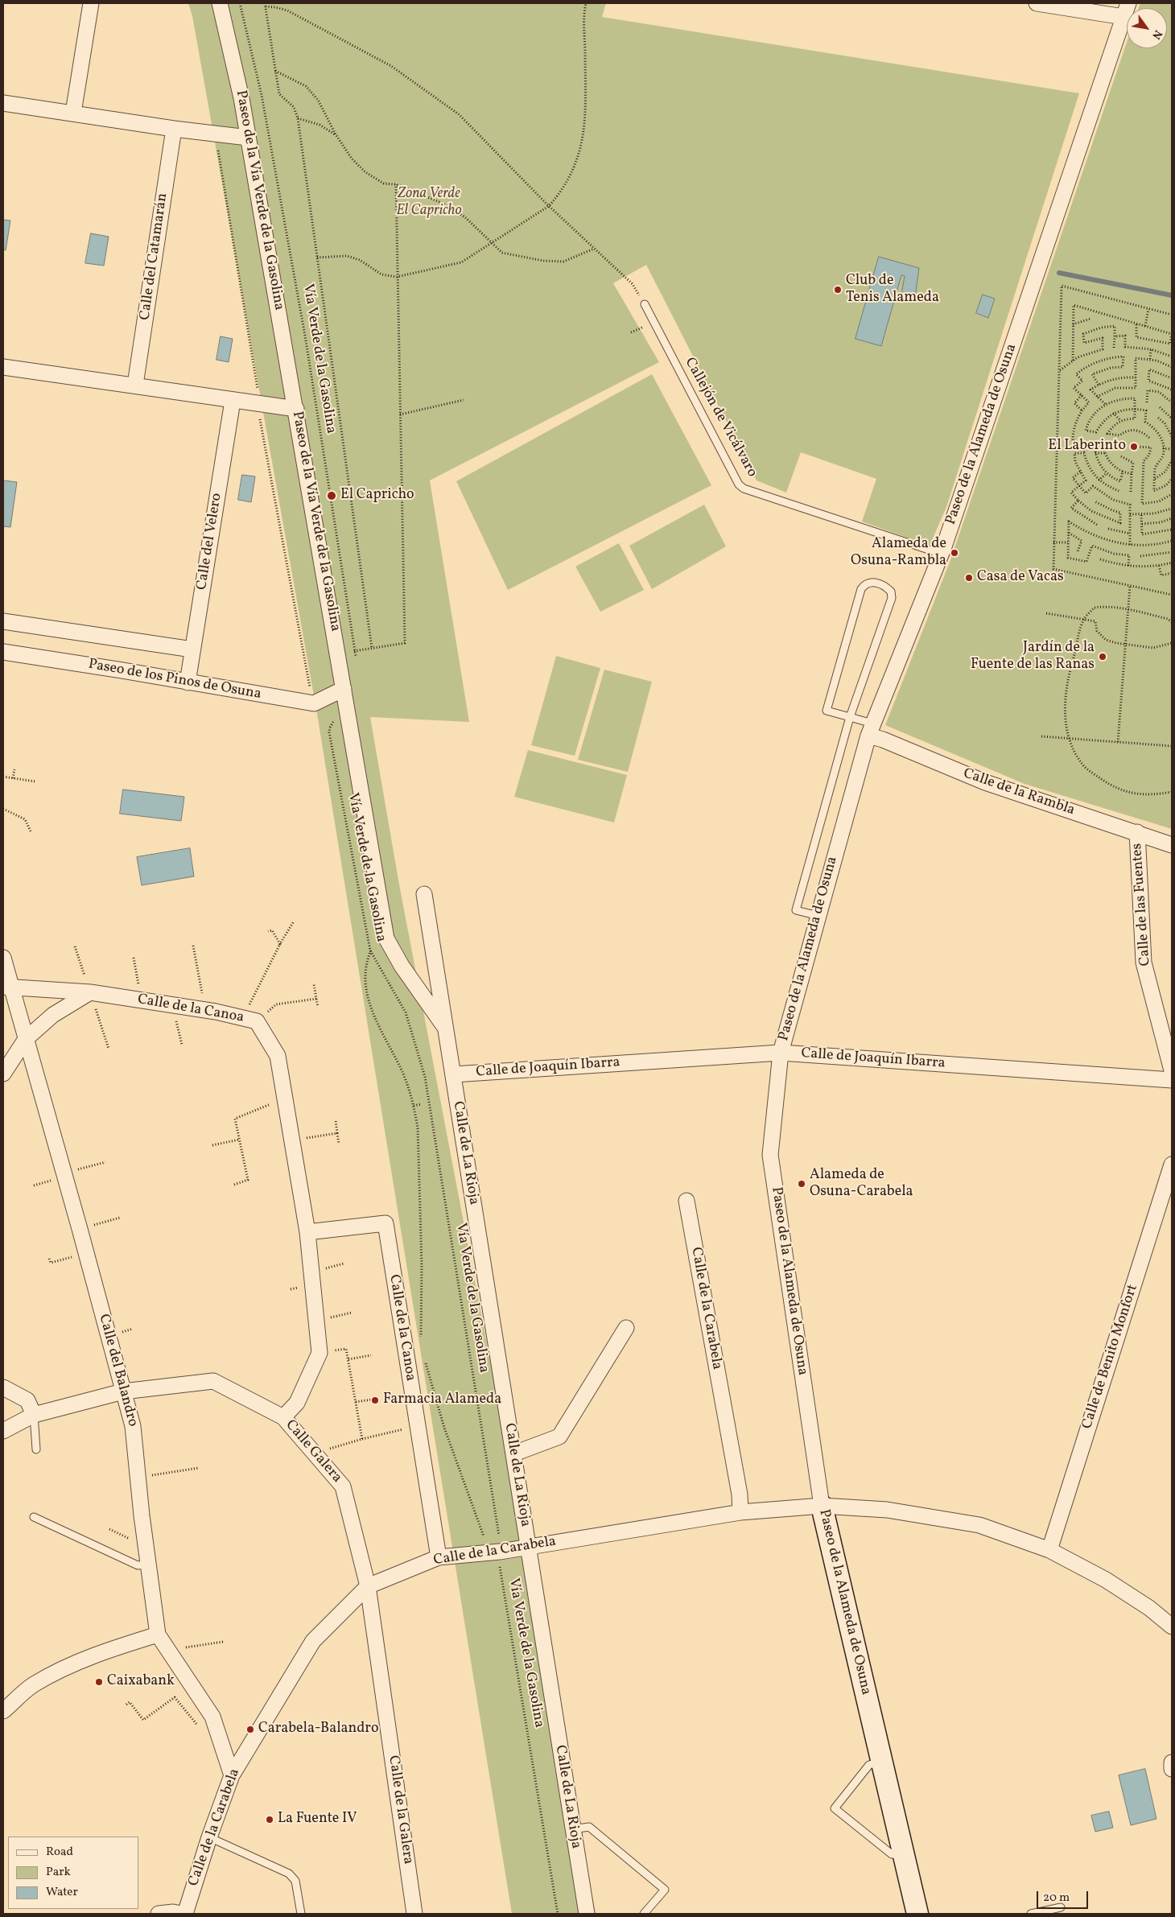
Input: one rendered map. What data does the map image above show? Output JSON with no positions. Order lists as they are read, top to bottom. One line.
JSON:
{"streets":{"street":["Paseo de la Vía Verde de la Gasolina","Calle del Catamarán","Paseo de la Alameda de Osuna","Calle del Velero","Paseo de los Pinos de Osuna","Calle de la Rambla","Calle de las Fuentes","Calle de la Canoa","Calle de Joaquín Ibarra","Calle de La Rioja","Calle de la Carabela","Calle de Benito Monfort","Calle del Balandro","Calle Galera","Calle de la Galera"],"lane":["Callejón de Vicálvaro"],"path":["Vía Verde de la Gasolina"]},"crossings":[["Paseo de la Vía Verde de la Gasolina","Paseo de los Pinos de Osuna"],["Paseo de la Vía Verde de la Gasolina","Calle de La Rioja"],["Callejón de Vicálvaro","Paseo de la Alameda de Osuna"],["Paseo de la Alameda de Osuna","Calle de la Rambla"],["Paseo de la Alameda de Osuna","Calle de Joaquín Ibarra"],["Paseo de la Alameda de Osuna","Calle de la Carabela"],["Calle del Velero","Paseo de los Pinos de Osuna"],["Calle de la Rambla","Calle de las Fuentes"],["Calle de la Canoa","Calle de la Carabela"],["Calle de la Canoa","Calle del Balandro"],["Calle de la Canoa","Calle Galera"],["Calle de Joaquín Ibarra","Calle de La Rioja"],["Calle de La Rioja","Calle de la Carabela"],["Calle de la Carabela","Calle de Benito Monfort"],["Calle de la Carabela","Calle del Balandro"],["Calle de la Carabela","Calle Galera"],["Calle de la Carabela","Calle de la Galera"],["Calle del Balandro","Calle Galera"],["Calle Galera","Calle de la Galera"]],"parks":["Zona Verde El Capricho"],"places":["Club de Tenis Alameda","El Laberinto","El Capricho","Alameda de Osuna-Rambla","Casa de Vacas","Jardín de la Fuente de las Ranas","Alameda de Osuna-Carabela","Farmacia Alameda","Caixabank","Carabela-Balandro","La Fuente IV"],"legend":["Road","Park","Water"],"scale_bar":"20 m","north":"bottom right"}
